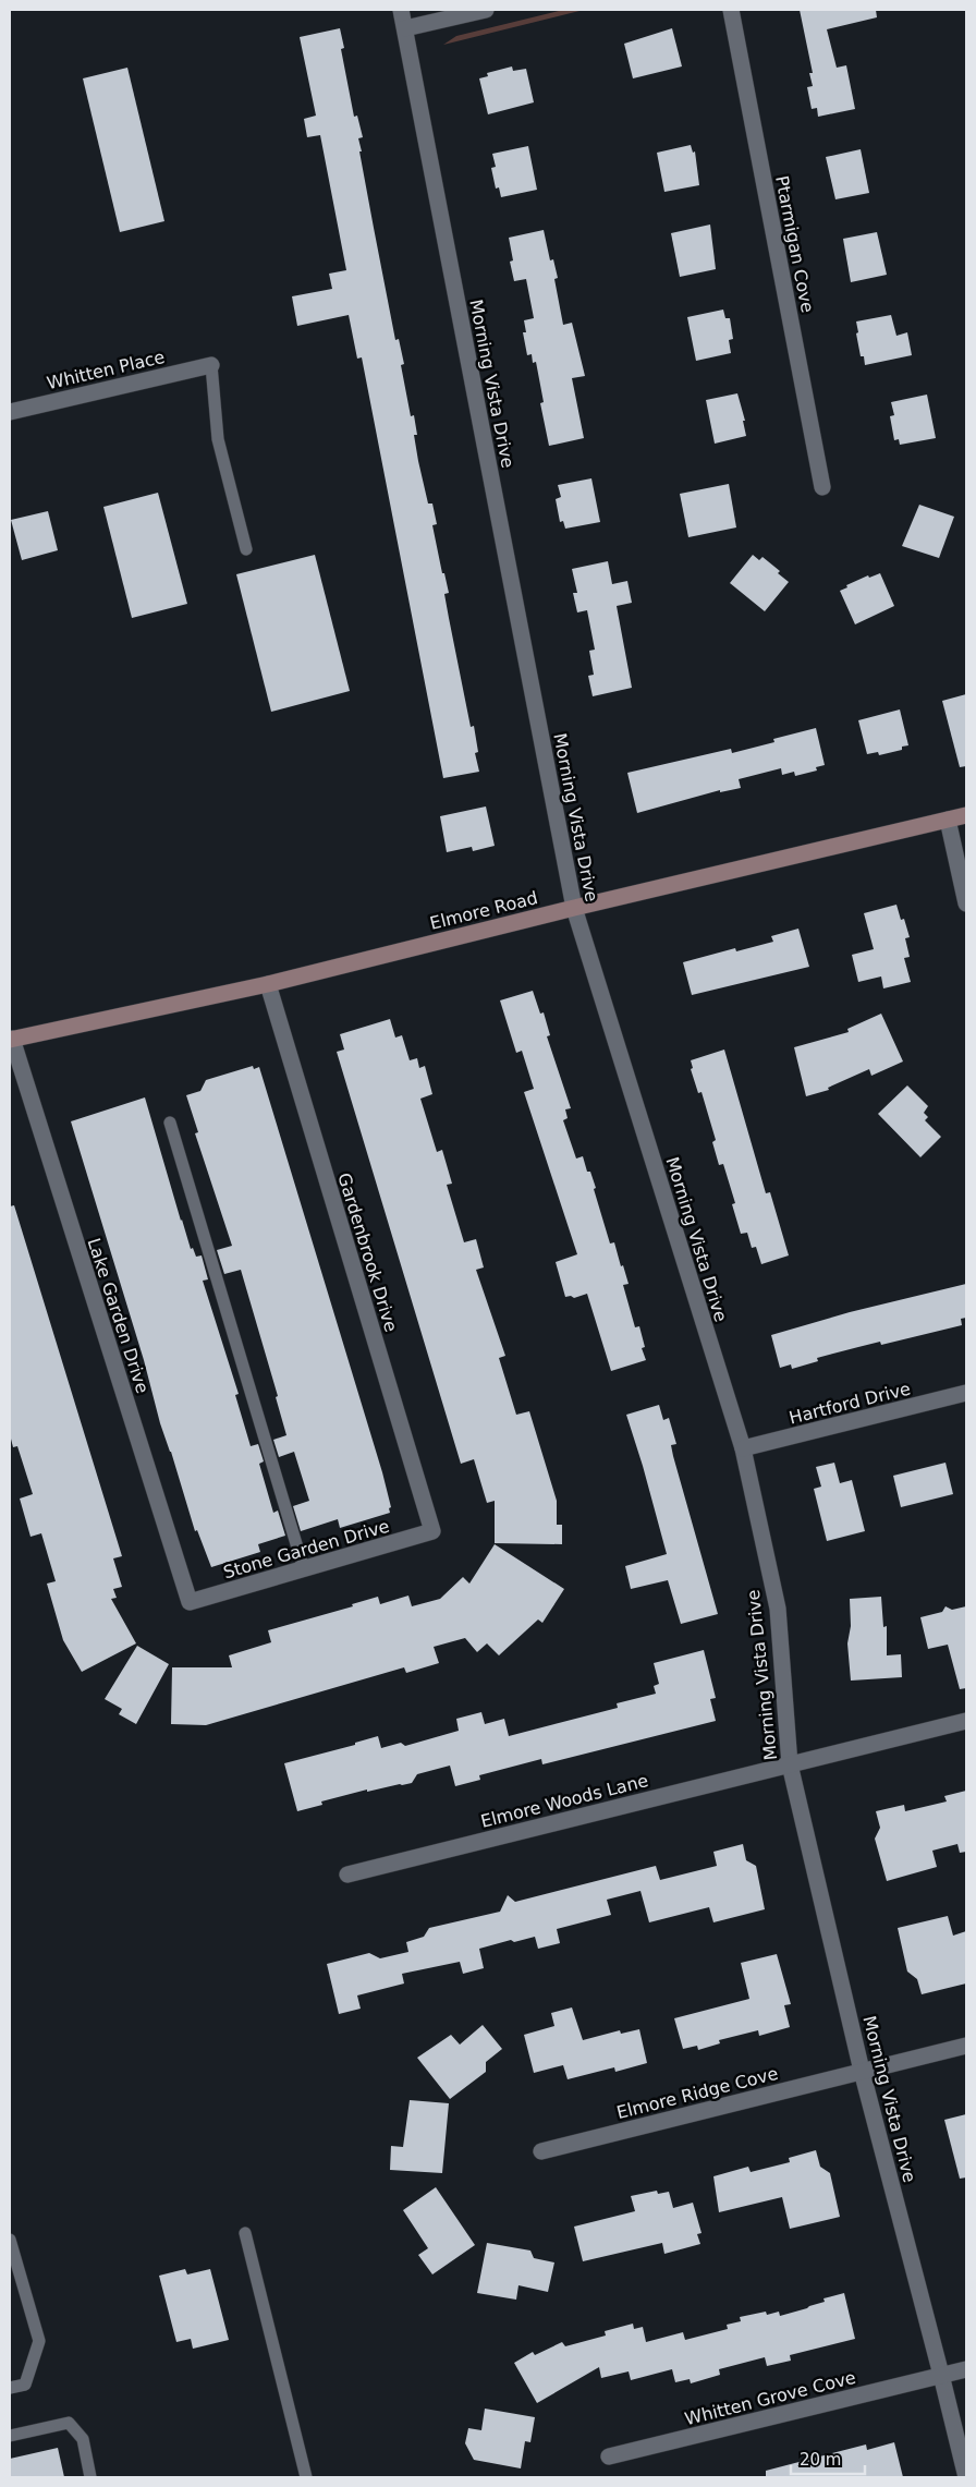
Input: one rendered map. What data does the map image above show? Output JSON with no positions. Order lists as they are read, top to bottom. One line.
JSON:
{"streets":{"street":["Ptarmigan Cove","Whitten Place","Morning Vista Drive","Elmore Road","Gardenbrook Drive","Lake Garden Drive","Hartford Drive","Stone Garden Drive","Elmore Woods Lane","Elmore Ridge Cove","Whitten Grove Cove"]},"crossings":[["Morning Vista Drive","Elmore Road"],["Morning Vista Drive","Hartford Drive"],["Morning Vista Drive","Elmore Woods Lane"],["Morning Vista Drive","Elmore Ridge Cove"],["Morning Vista Drive","Whitten Grove Cove"],["Elmore Road","Gardenbrook Drive"],["Elmore Road","Lake Garden Drive"],["Gardenbrook Drive","Stone Garden Drive"],["Lake Garden Drive","Stone Garden Drive"]],"scale_bar":"20 m"}
